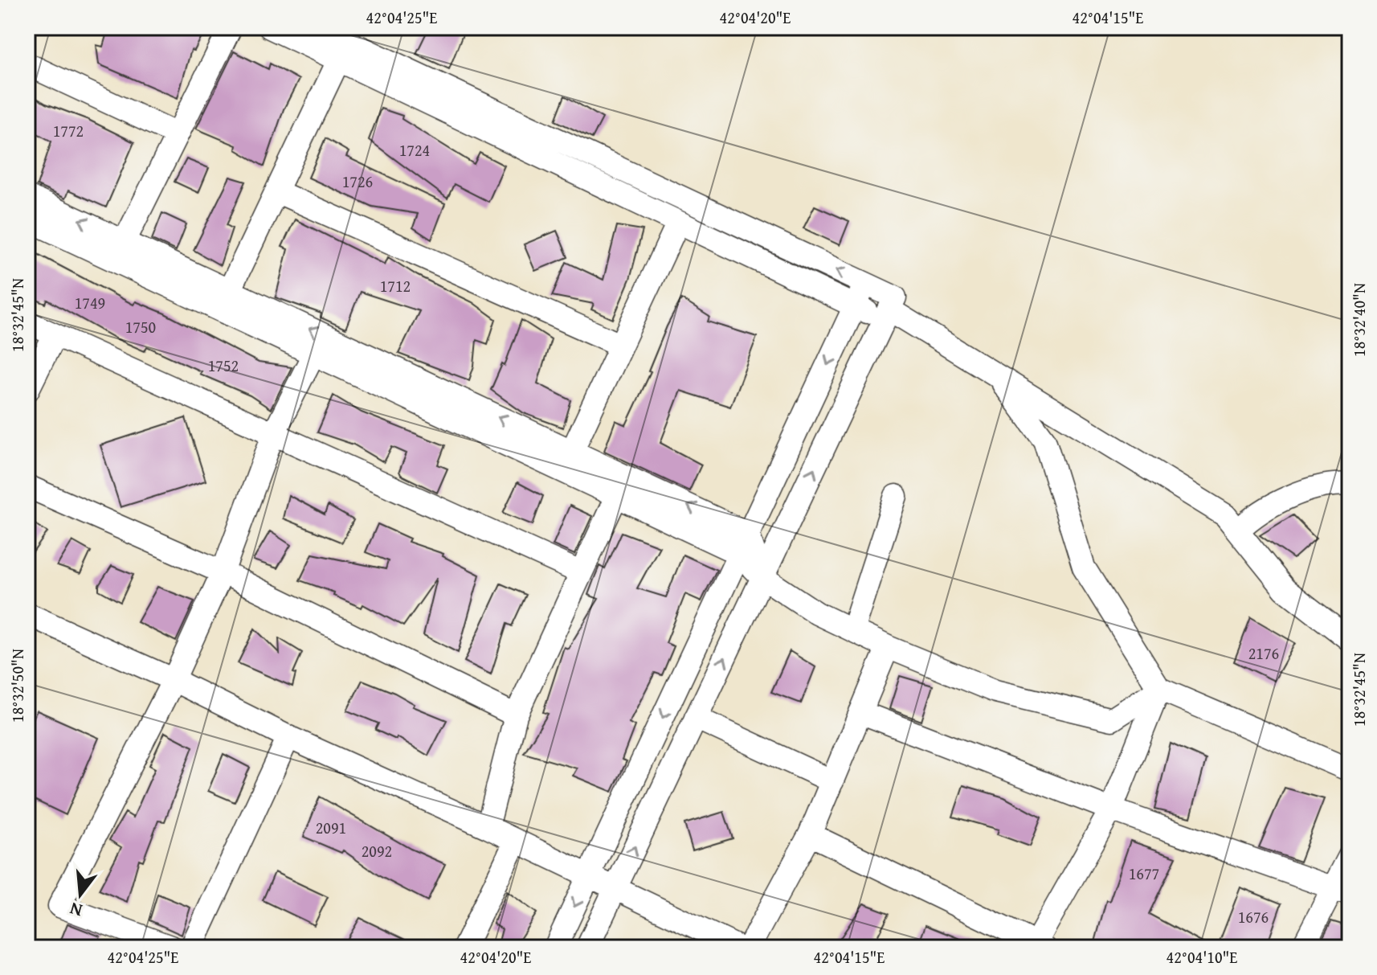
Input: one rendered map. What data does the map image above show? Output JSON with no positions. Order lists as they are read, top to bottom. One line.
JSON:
{"house_numbers":["1772","1724","1726","1712","1749","1750","1752","2176","2091","2092","1677","1676"],"north":"bottom","coordinates":["42°04'25\"E","42°04'20\"E","42°04'15\"E","18°32'45\"N","18°32'40\"N","18°32'50\"N","42°04'10\"E"]}
